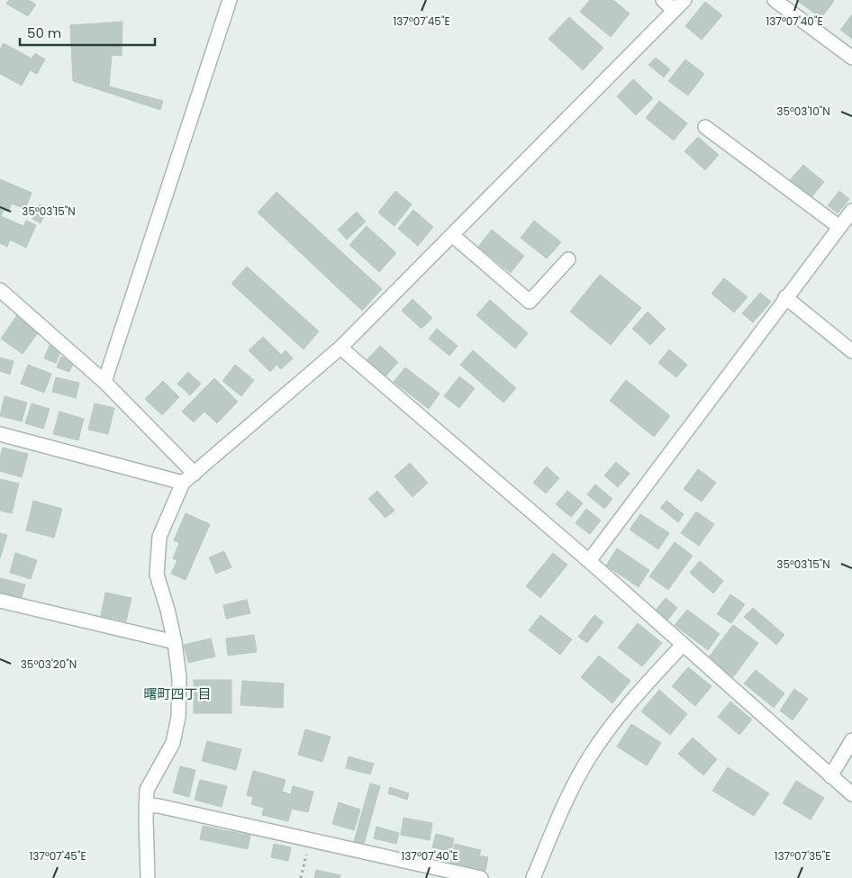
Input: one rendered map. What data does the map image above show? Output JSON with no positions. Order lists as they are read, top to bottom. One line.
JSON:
{"districts":["曙町四丁目"],"scale_bar":"50 m","coordinates":["137°07'45\"E","137°07'40\"E","35°03'10\"N","35°03'15\"N","35°03'20\"N","137°07'35\"E"]}
